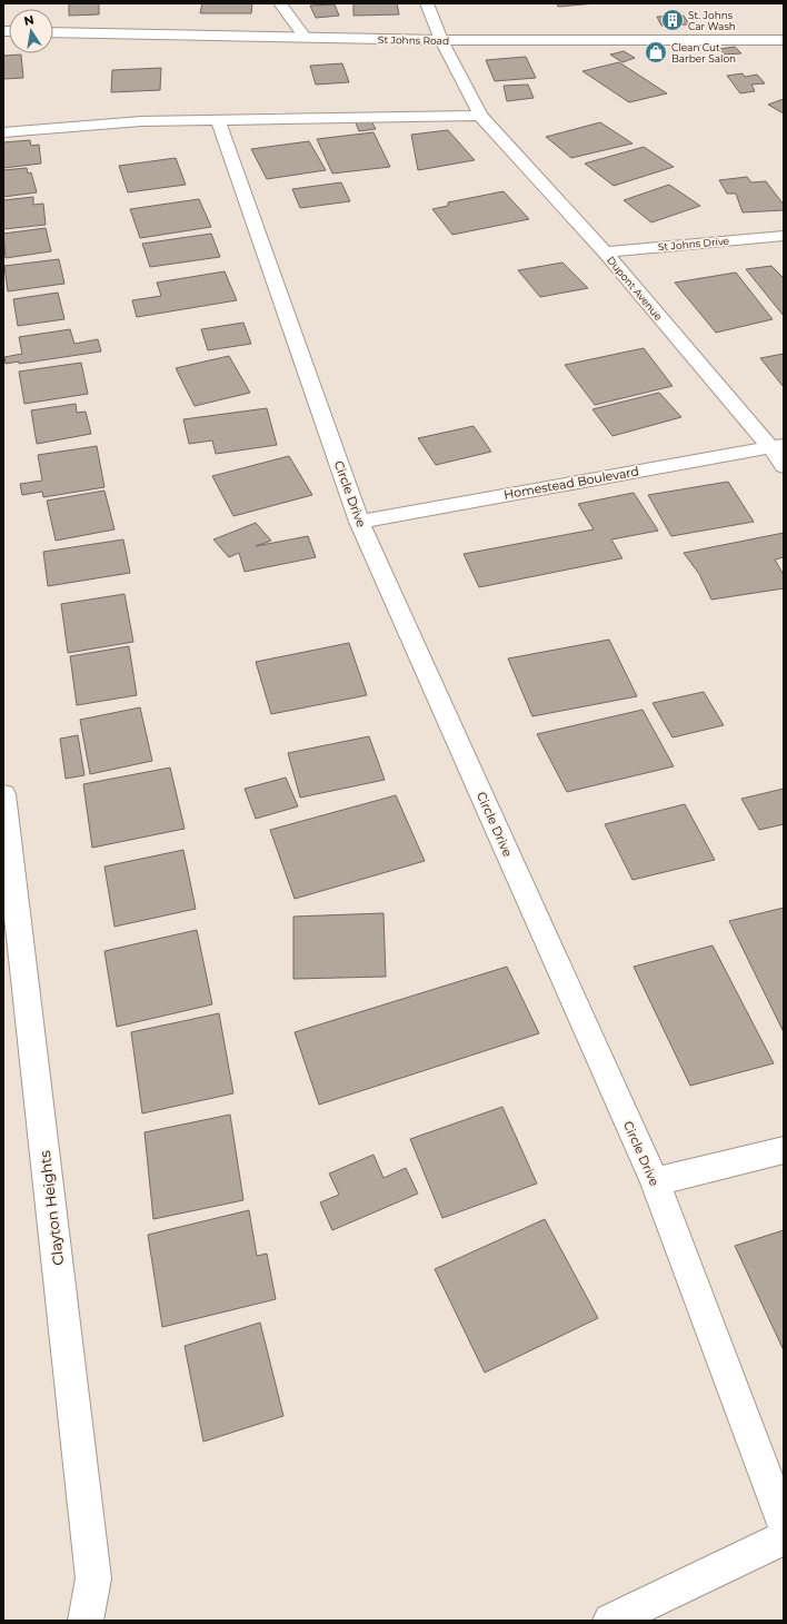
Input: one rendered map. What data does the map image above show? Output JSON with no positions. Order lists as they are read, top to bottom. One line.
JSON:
{"streets":{"street":["St Johns Road","St Johns Drive","Dupont Avenue","Homestead Boulevard","Circle Drive","Clayton Heights"]},"crossings":[["St Johns Road","Dupont Avenue"],["St Johns Drive","Dupont Avenue"],["Dupont Avenue","Homestead Boulevard"],["Homestead Boulevard","Circle Drive"]],"places":{"building":["St. Johns Car Wash"],"shop":["Clean Cut Barber Salon"]},"north":"top"}
